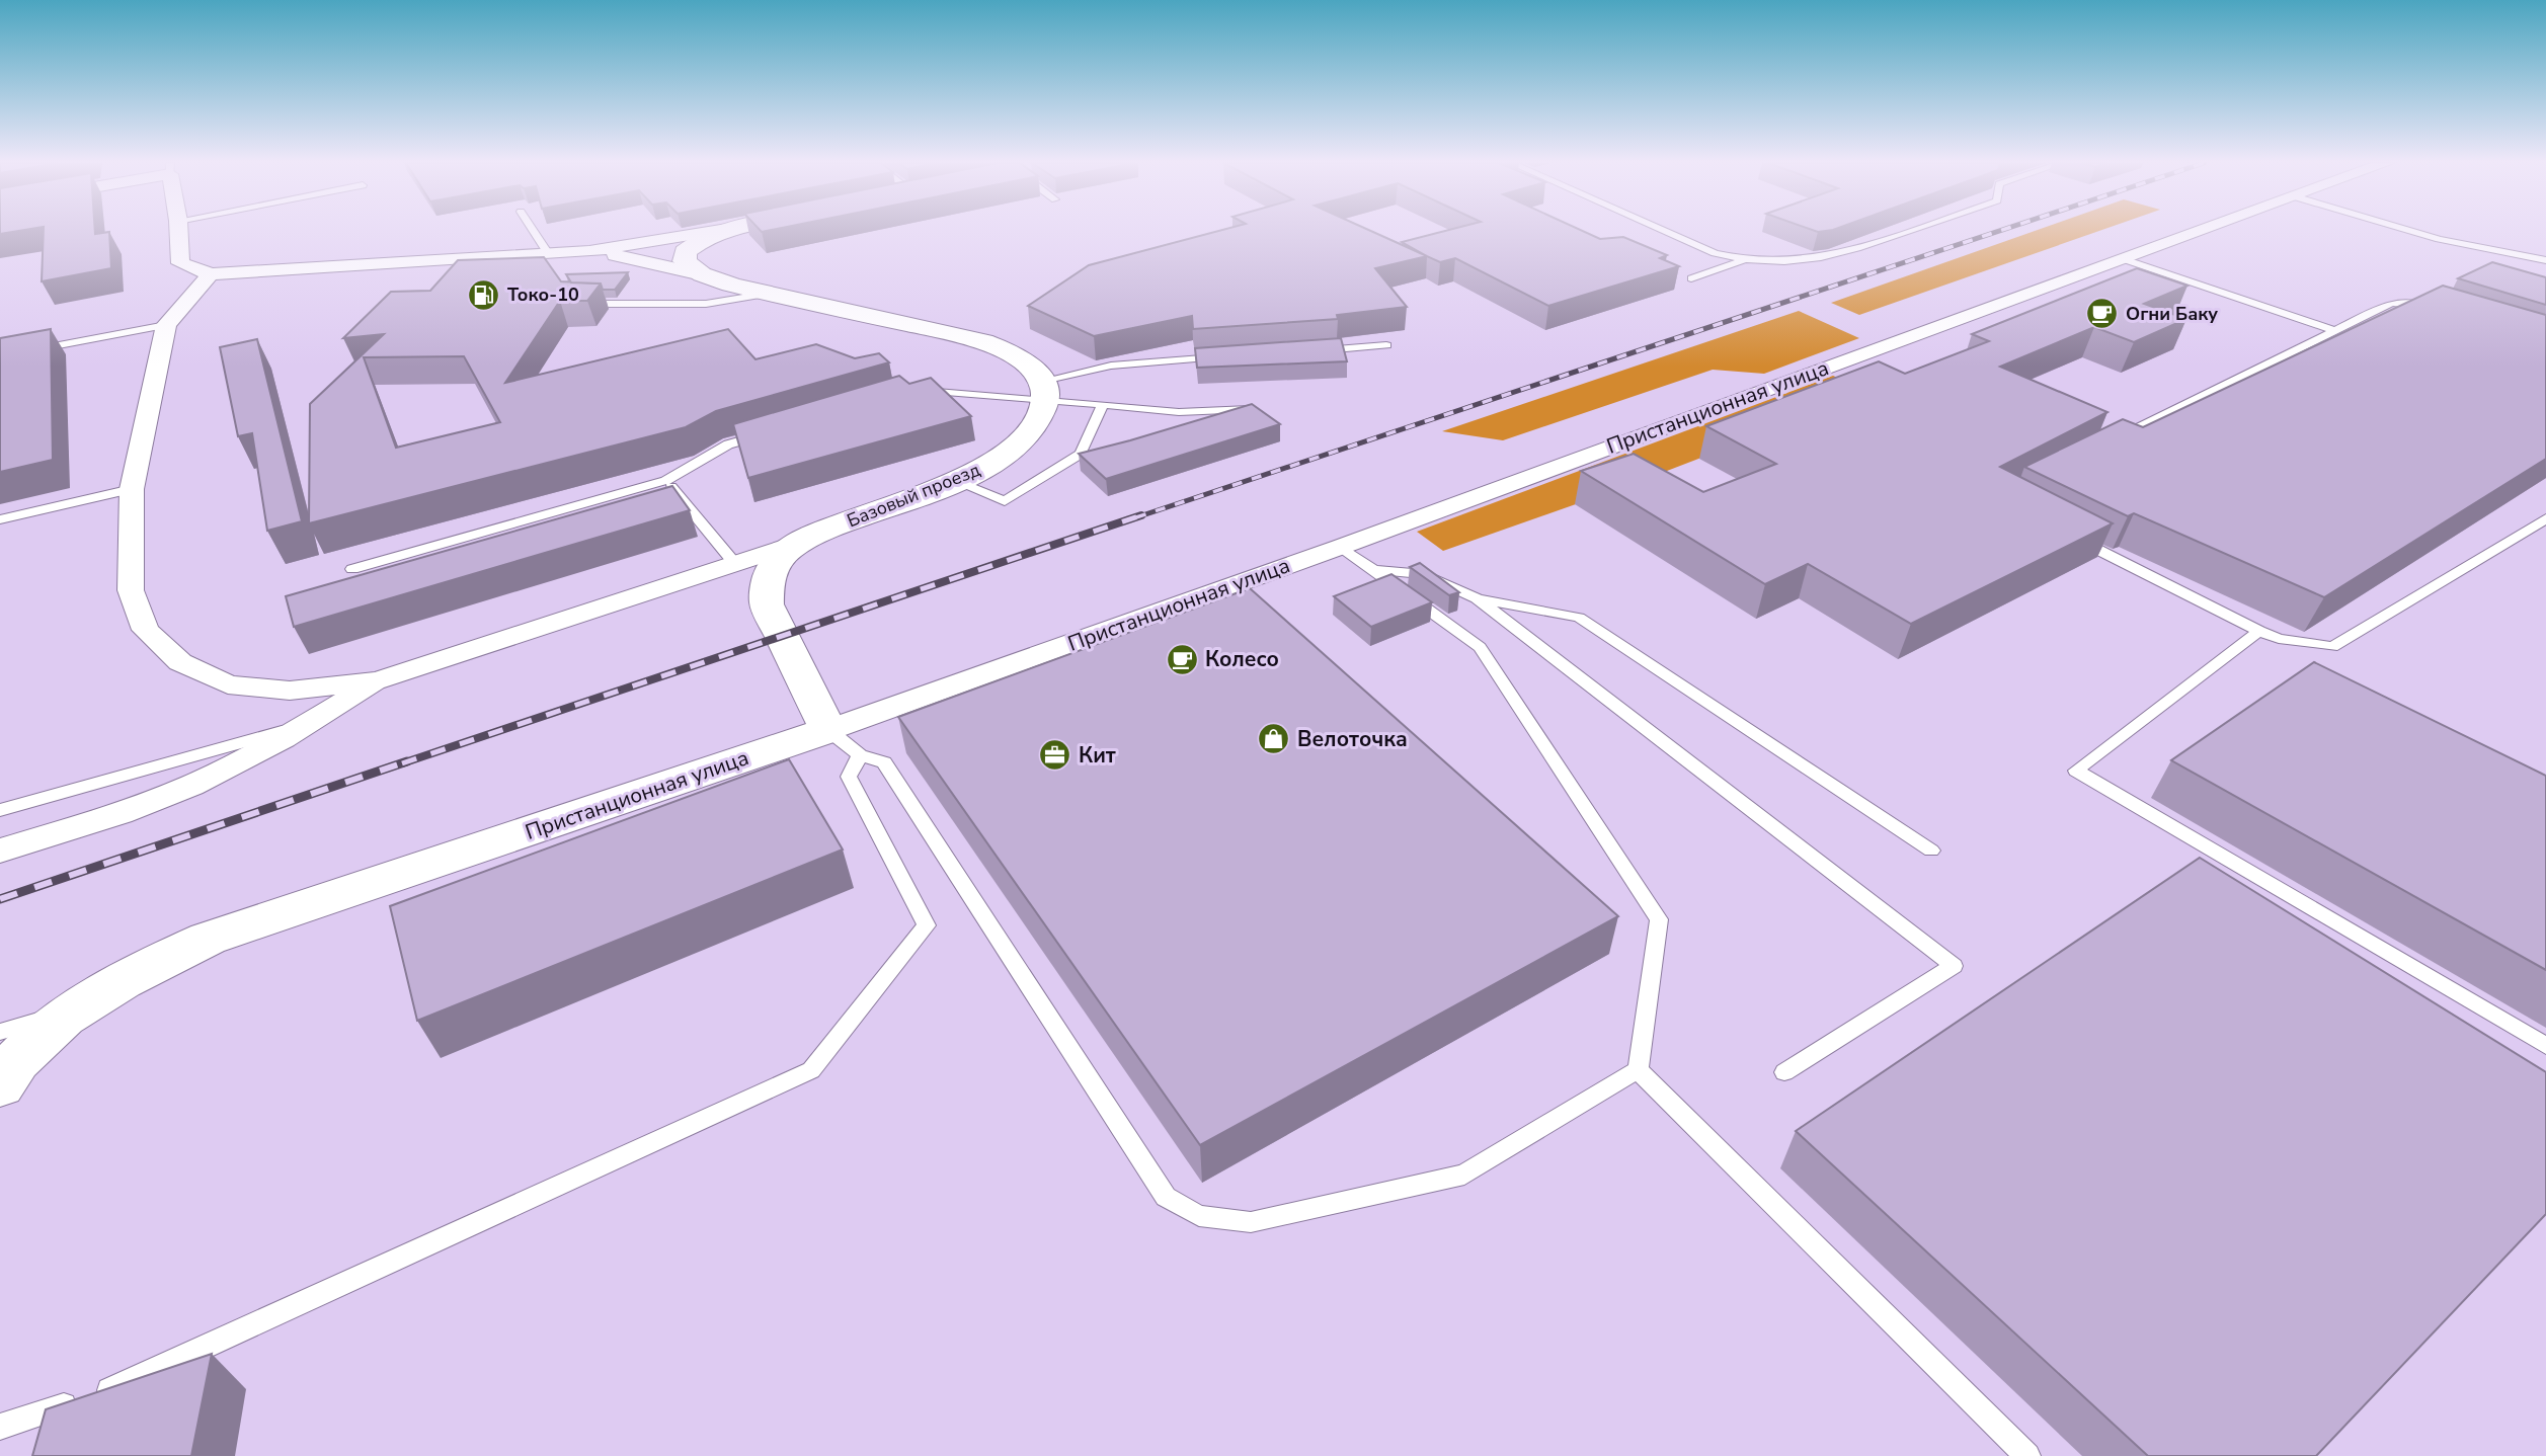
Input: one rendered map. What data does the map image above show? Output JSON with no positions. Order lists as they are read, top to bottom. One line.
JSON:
{"streets":{"street":["Пристанционная улица","Базовый проезд"]},"places":{"fuel station":["Токо-10"],"cafe":["Огни Баку","Колесо"],"shop":["Велоточка"],"office":["Кит"]}}
